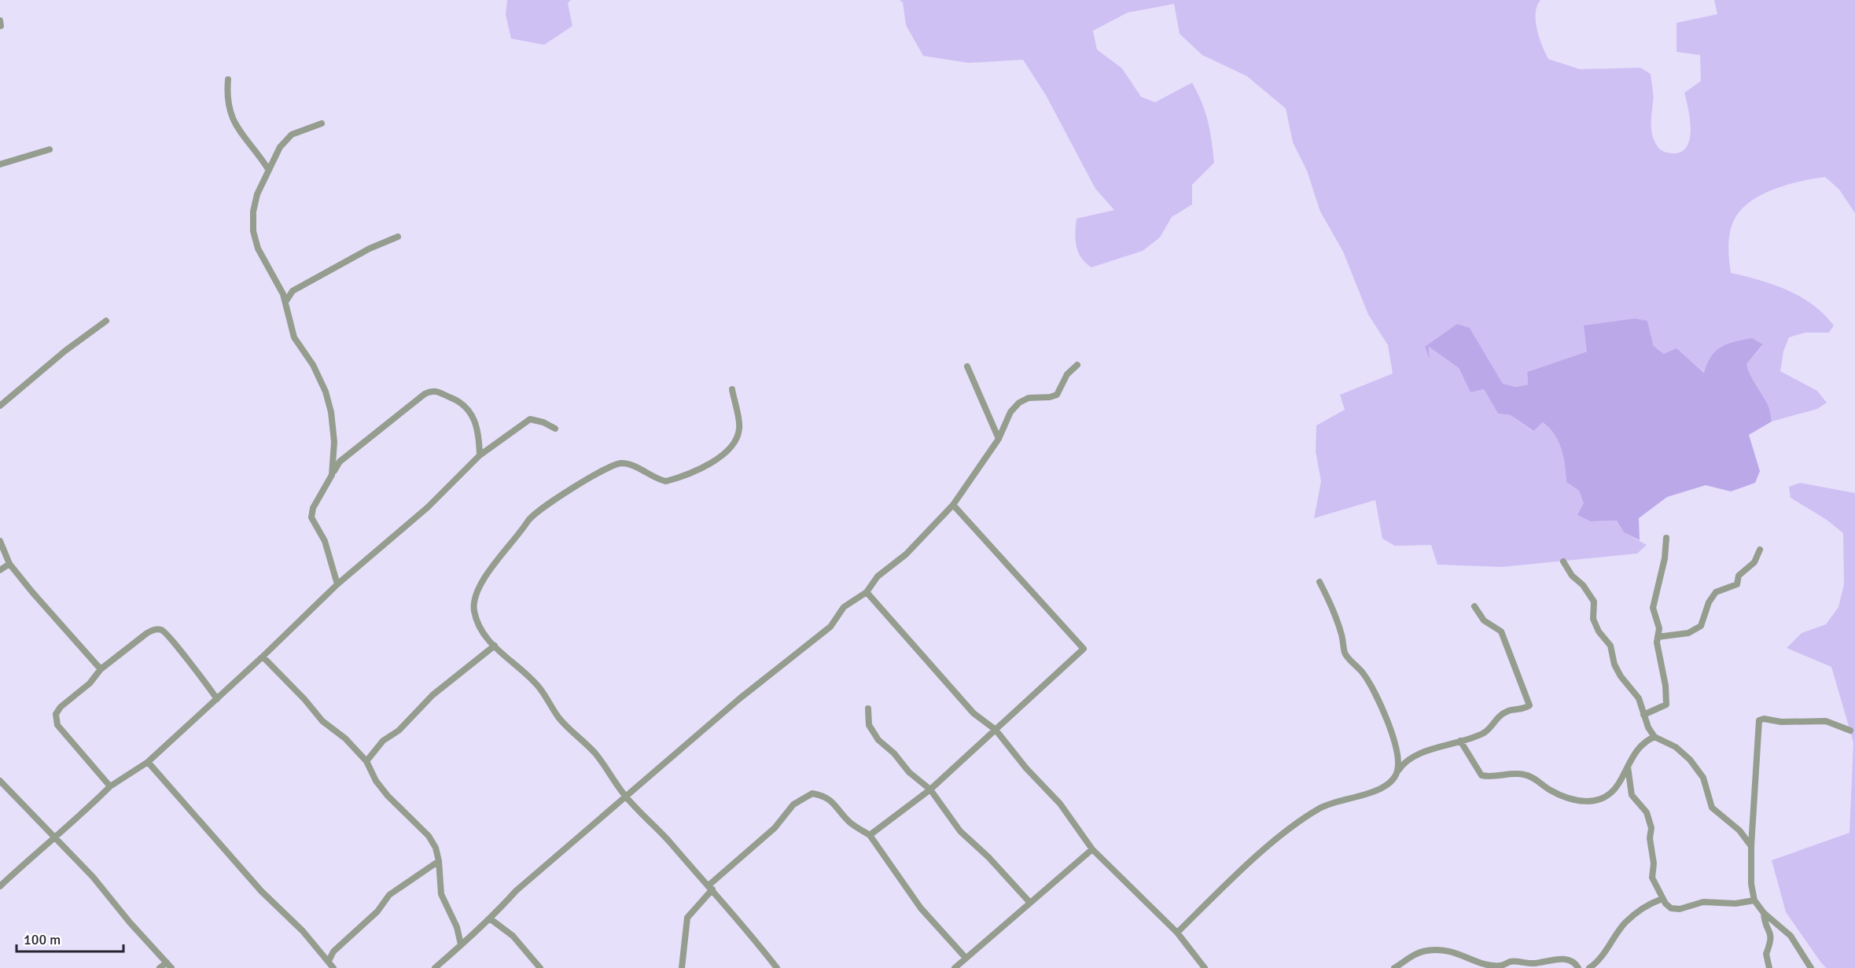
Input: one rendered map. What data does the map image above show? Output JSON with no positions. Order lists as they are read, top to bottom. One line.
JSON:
{"scale_bar":"100 m"}
